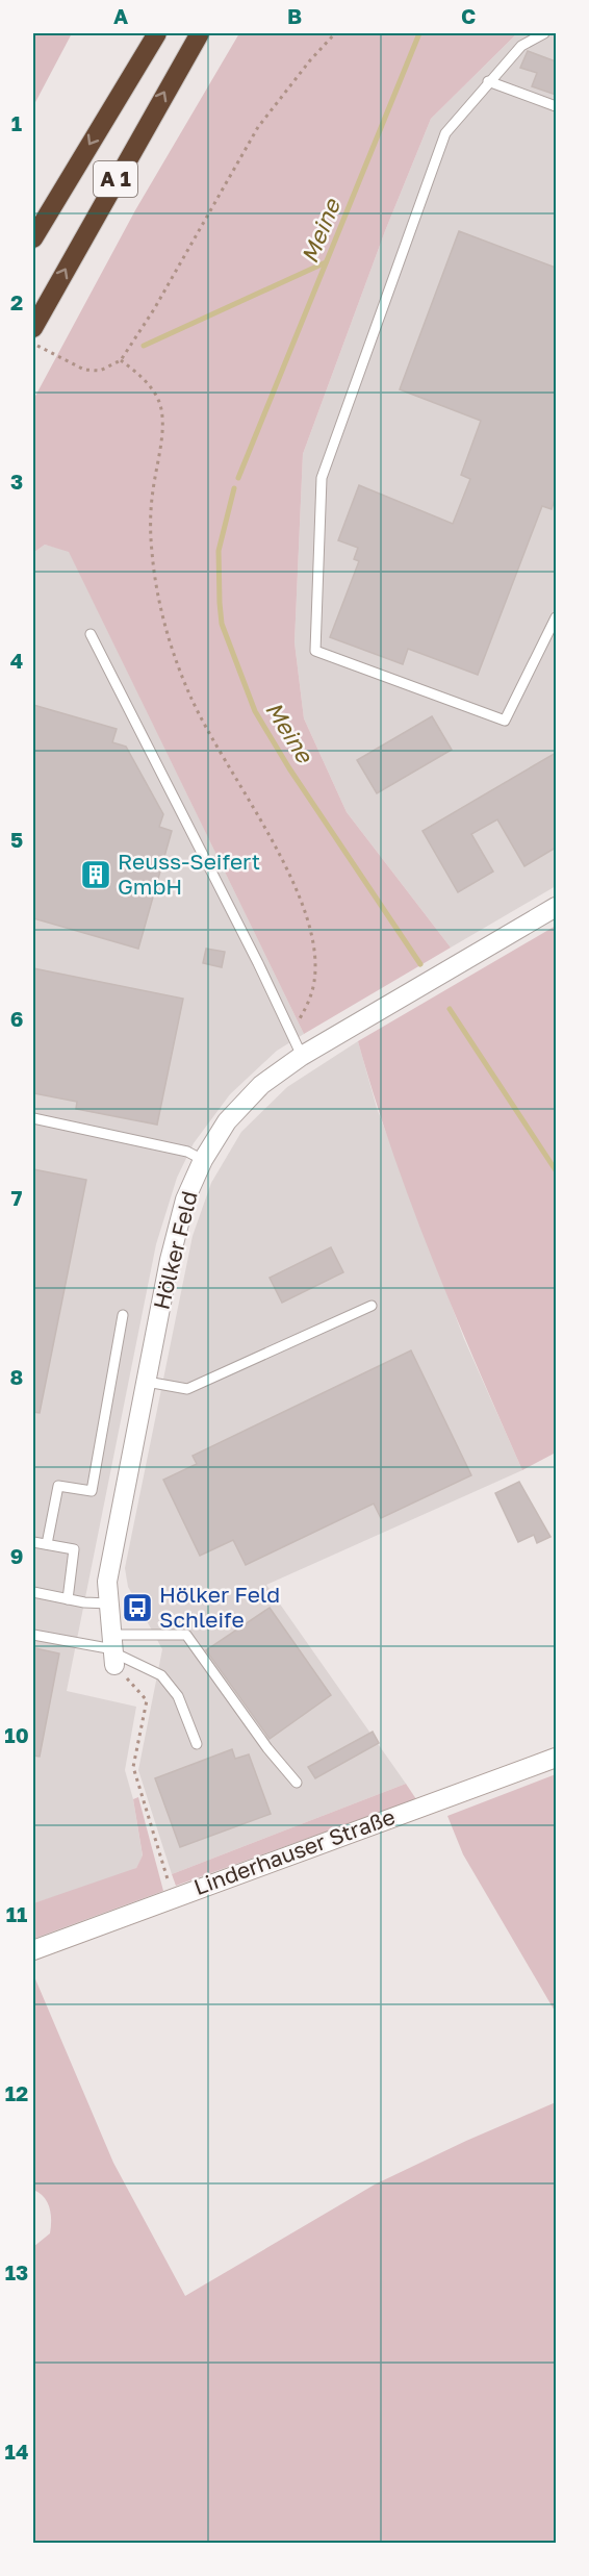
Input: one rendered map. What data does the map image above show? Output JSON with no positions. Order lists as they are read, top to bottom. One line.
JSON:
{"streets":{"highway":["A 1"],"street":["Hölker Feld","Linderhauser Straße"]},"water":["Meine"],"places":{"building":["Reuss-Seifert GmbH"],"bus stop":["Hölker Feld Schleife"]},"grid":{"columns":["A","B","C"],"rows":["1","2","3","4","5","6","7","8","9","10","11","12","13","14"]}}
